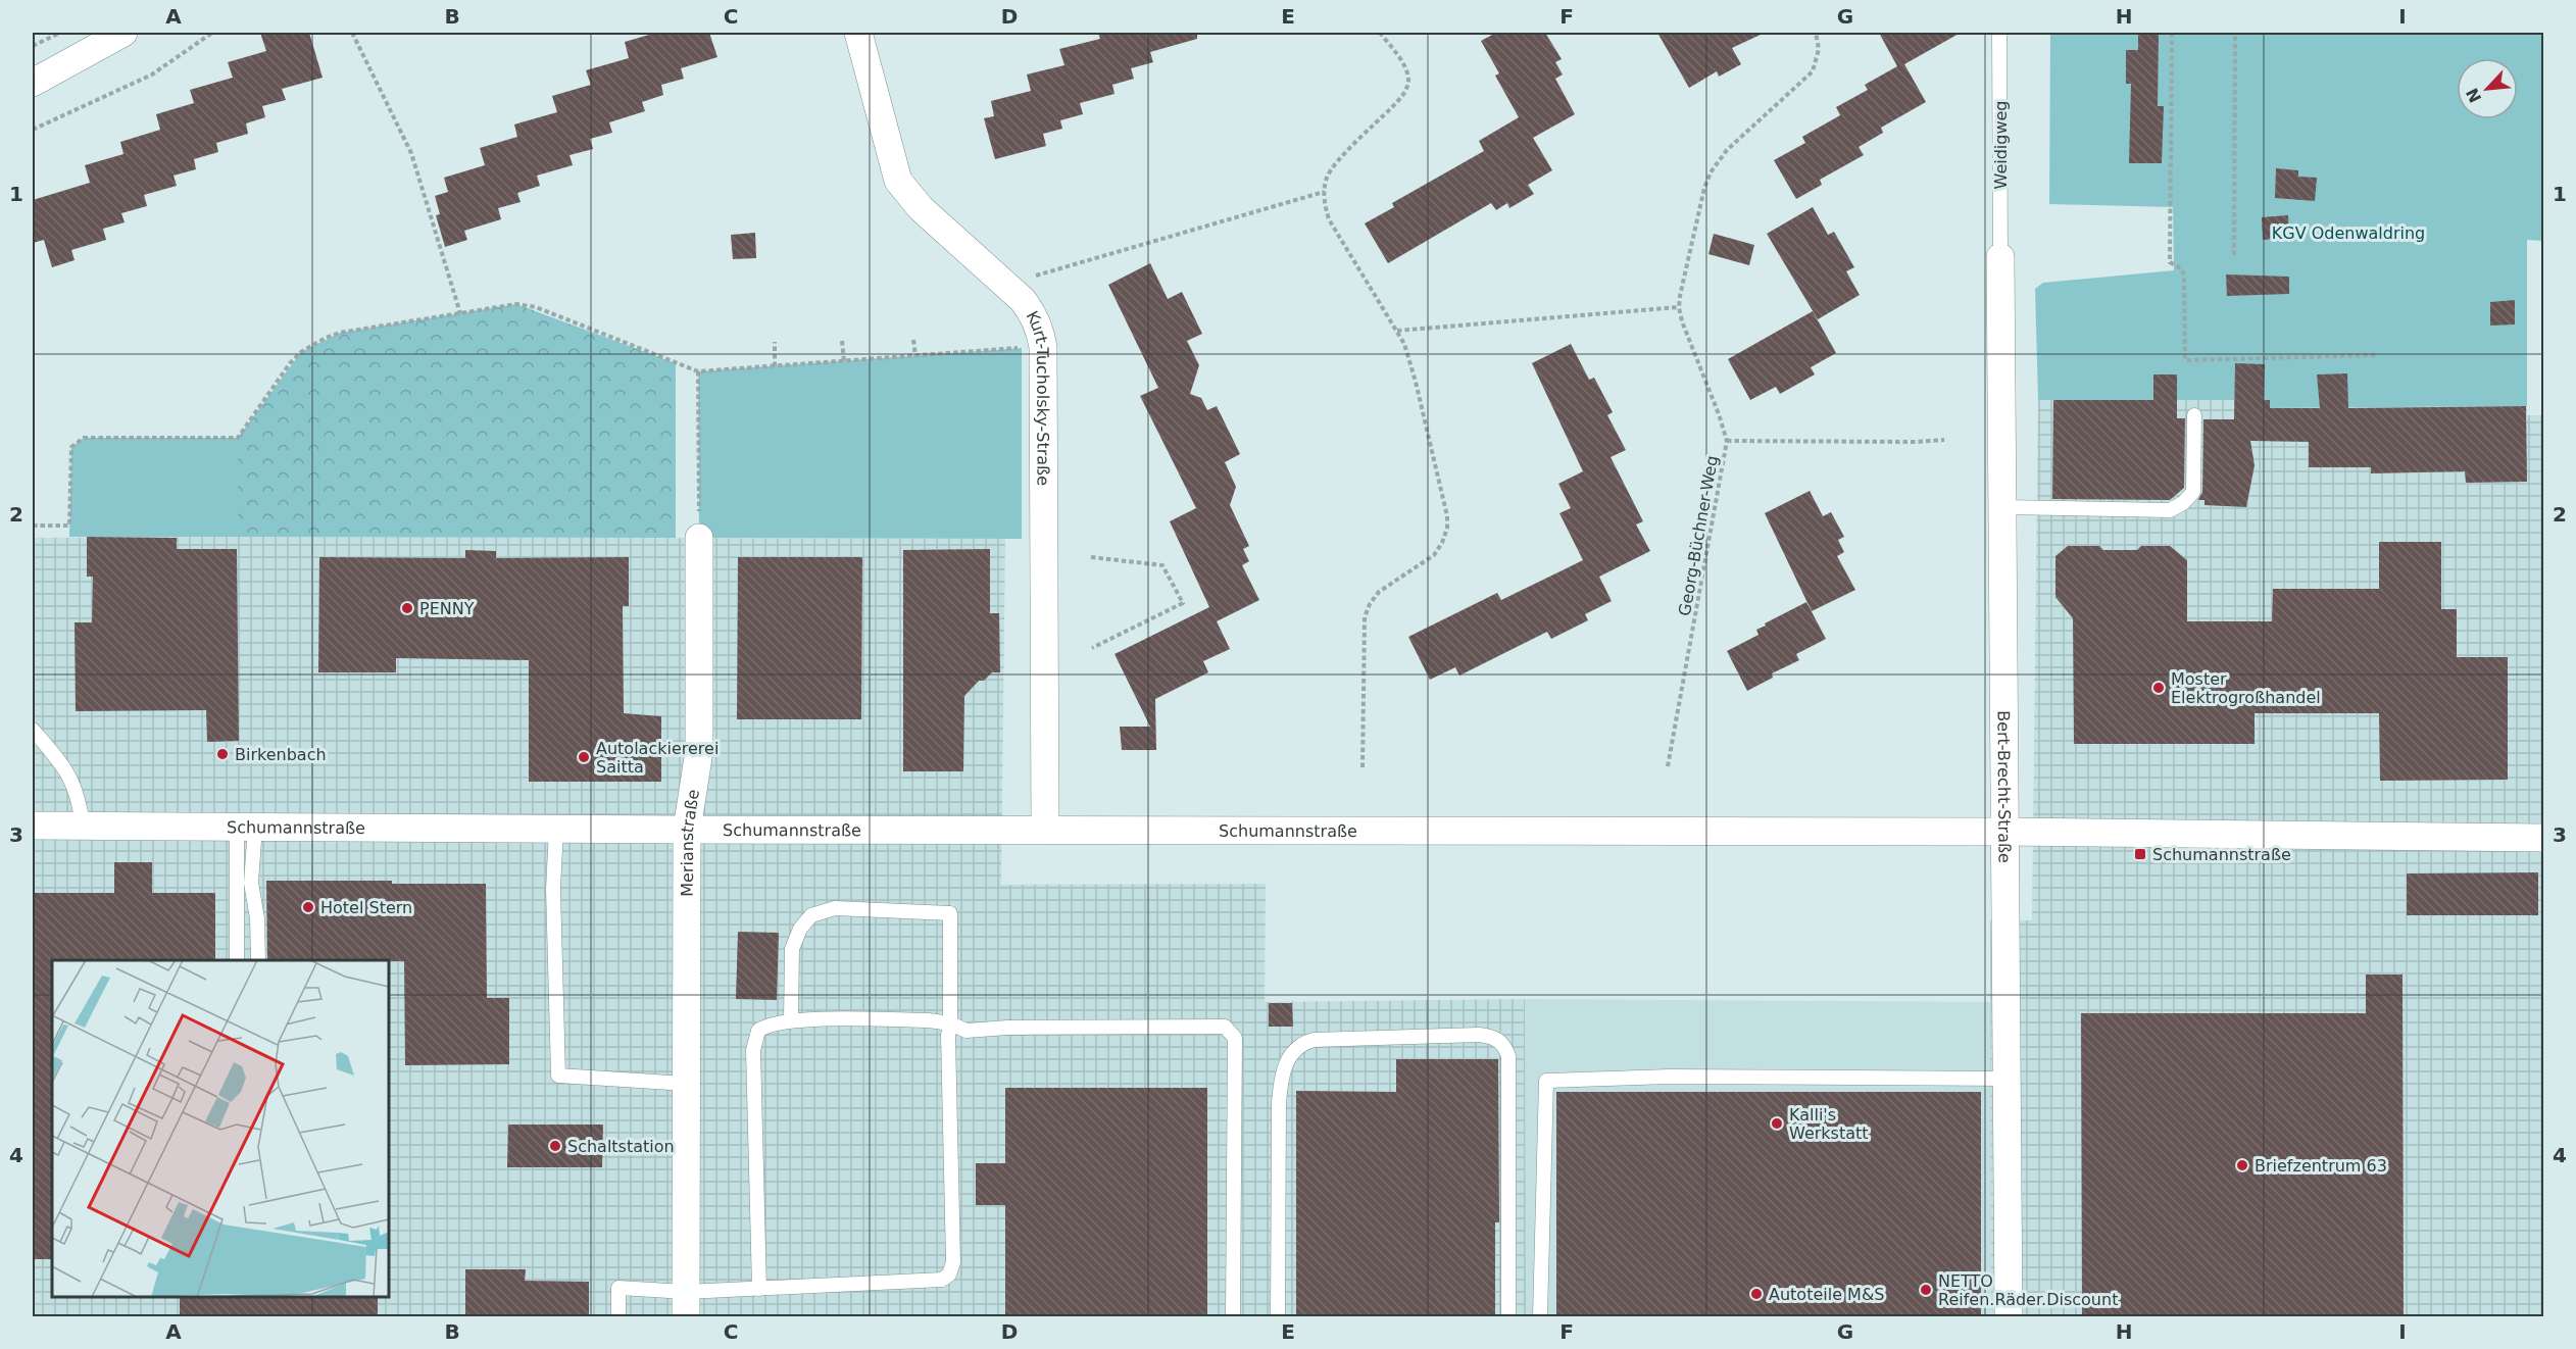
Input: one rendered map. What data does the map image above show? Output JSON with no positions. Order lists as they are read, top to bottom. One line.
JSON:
{"streets":{"street":["Kurt-Tucholsky-Straße","Bert-Brecht-Straße","Schumannstraße","Merianstraße"],"lane":["Weidigweg"],"path":["Georg-Büchner-Weg"]},"crossings":[["Weidigweg","Bert-Brecht-Straße"],["Kurt-Tucholsky-Straße","Schumannstraße"],["Bert-Brecht-Straße","Schumannstraße"],["Schumannstraße","Merianstraße"]],"parks":["KGV Odenwaldring"],"places":{"other":["PENNY","Moster Elektrogroßhandel","Birkenbach","Autolackiererei Saitta","Hotel Stern","Kalli's Werkstatt","Schaltstation","Briefzentrum 63","NETTO Reifen.Räder.Discount","Autoteile M&S"],"transit":["Schumannstraße"]},"north":"bottom left","grid":{"columns":["A","B","C","D","E","F","G","H","I"],"rows":["1","2","3","4"]}}
